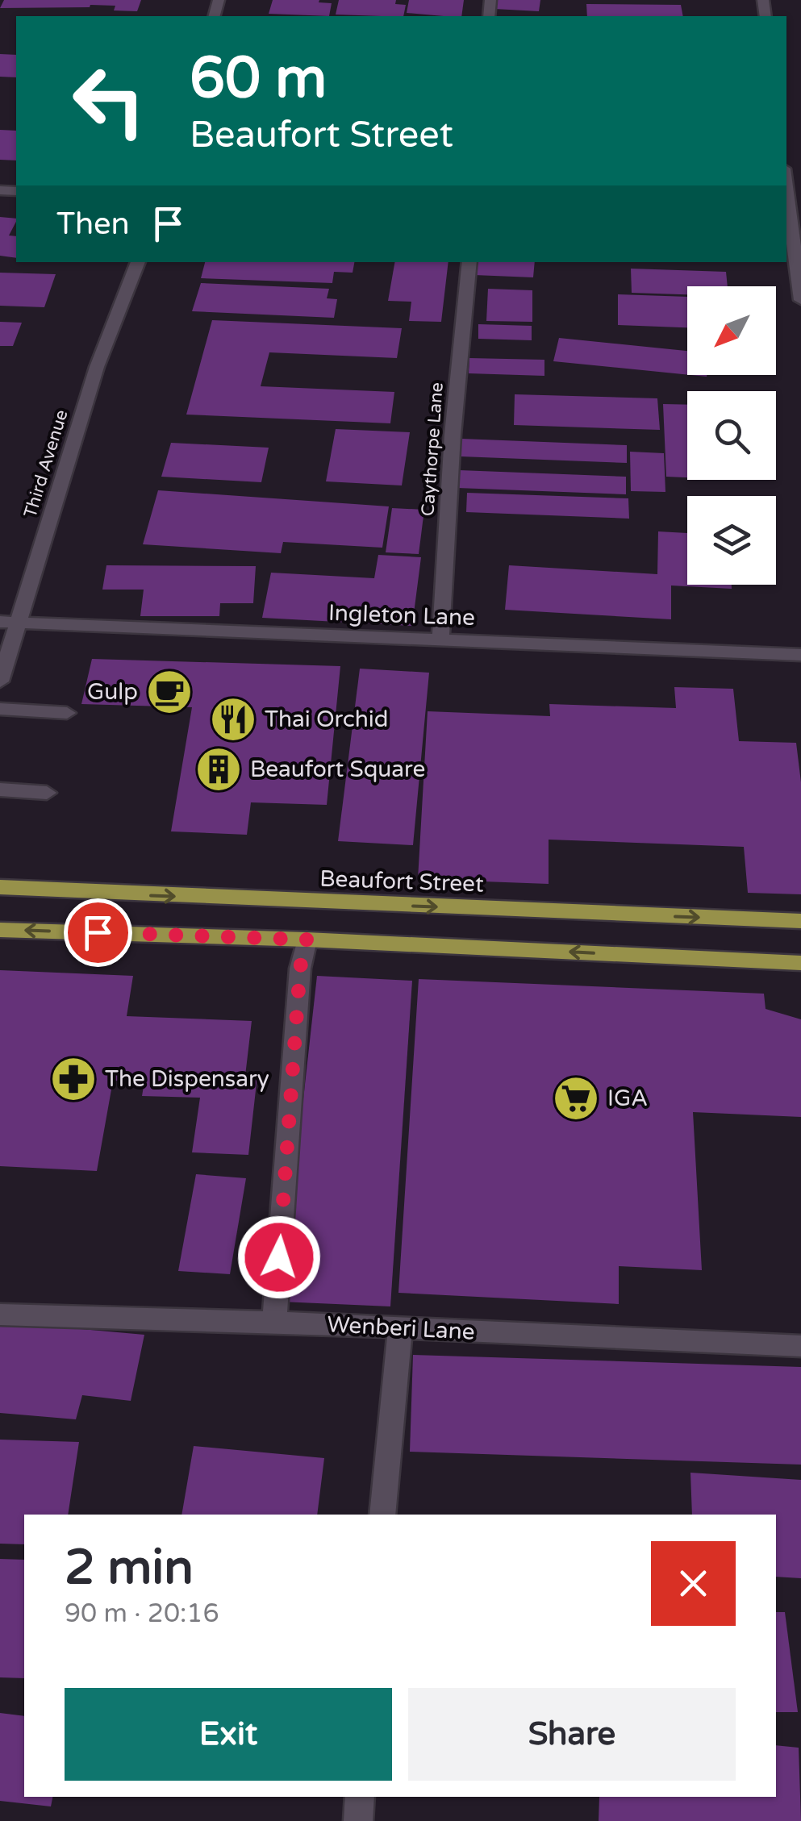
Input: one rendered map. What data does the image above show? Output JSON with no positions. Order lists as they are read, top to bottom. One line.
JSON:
{"streets":{"main road":["Beaufort Street"],"street":["Caythorpe Lane","Third Avenue","Ingleton Lane","Wenberi Lane"]},"crossings":[["Caythorpe Lane","Ingleton Lane"],["Third Avenue","Ingleton Lane"]],"places":{"cafe":["Gulp"],"restaurant":["Thai Orchid"],"building":["Beaufort Square"],"pharmacy":["The Dispensary"],"supermarket":["IGA"]},"north":"bottom left","page":{"turn":["60 m","Beaufort Street"],"then":"Then","heading":["2 min","90 m · 20:16"],"buttons":["Exit","Share"]}}
